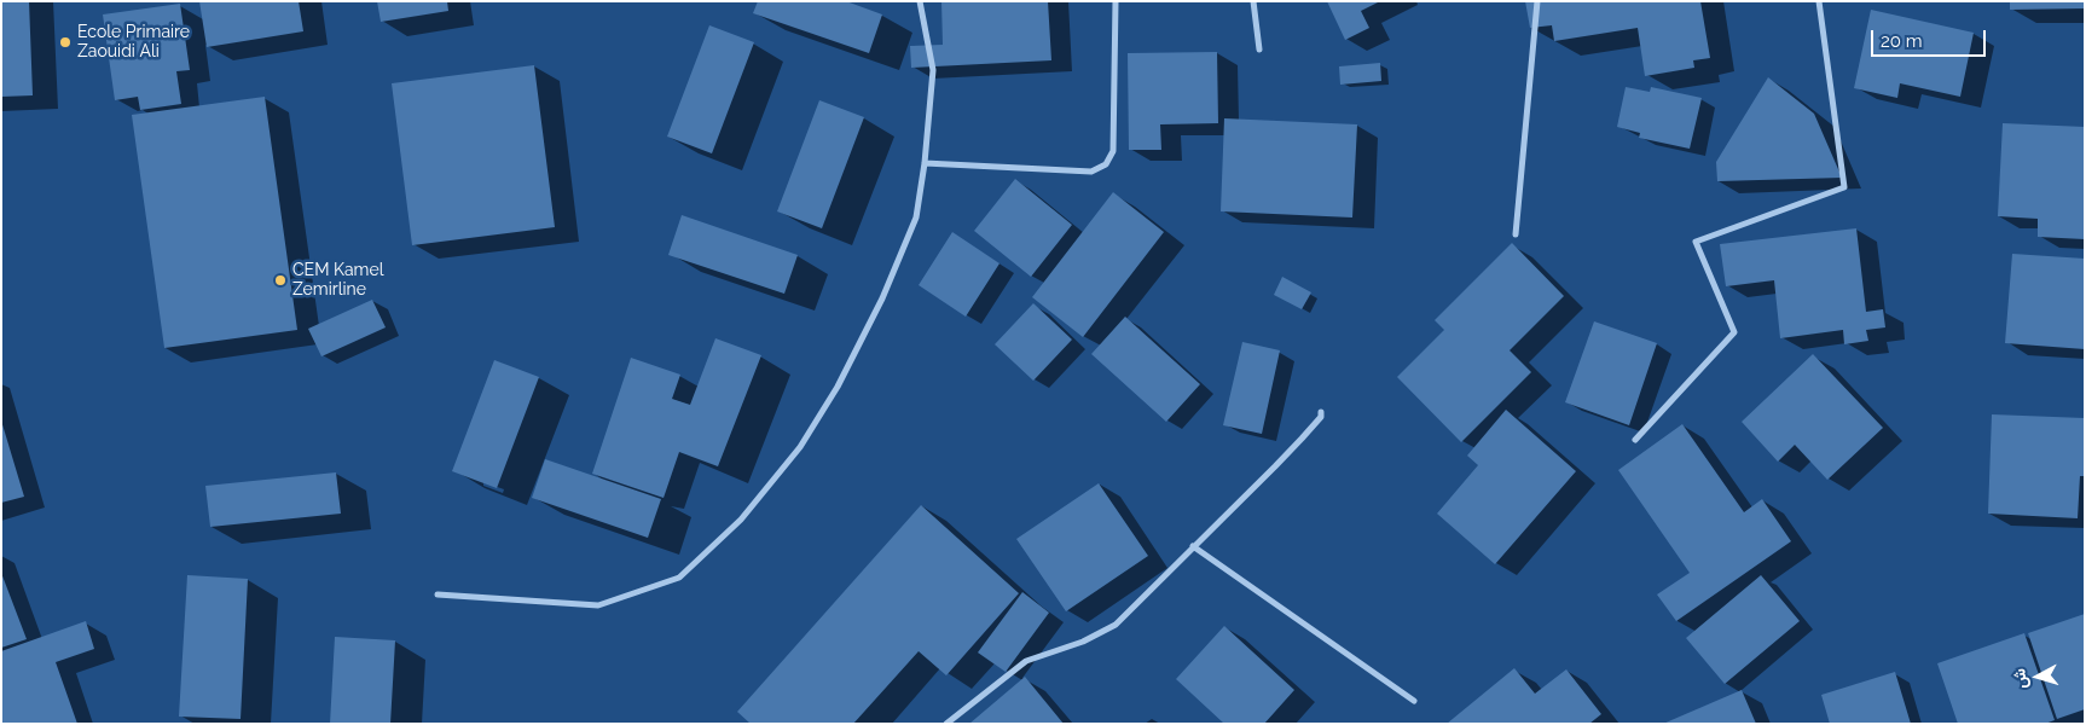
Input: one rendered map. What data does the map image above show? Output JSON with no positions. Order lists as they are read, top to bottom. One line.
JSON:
{"places":["Ecole Primaire Zaouidi Ali","CEM Kamel Zemirline"],"scale_bar":"20 m","north":"left"}
